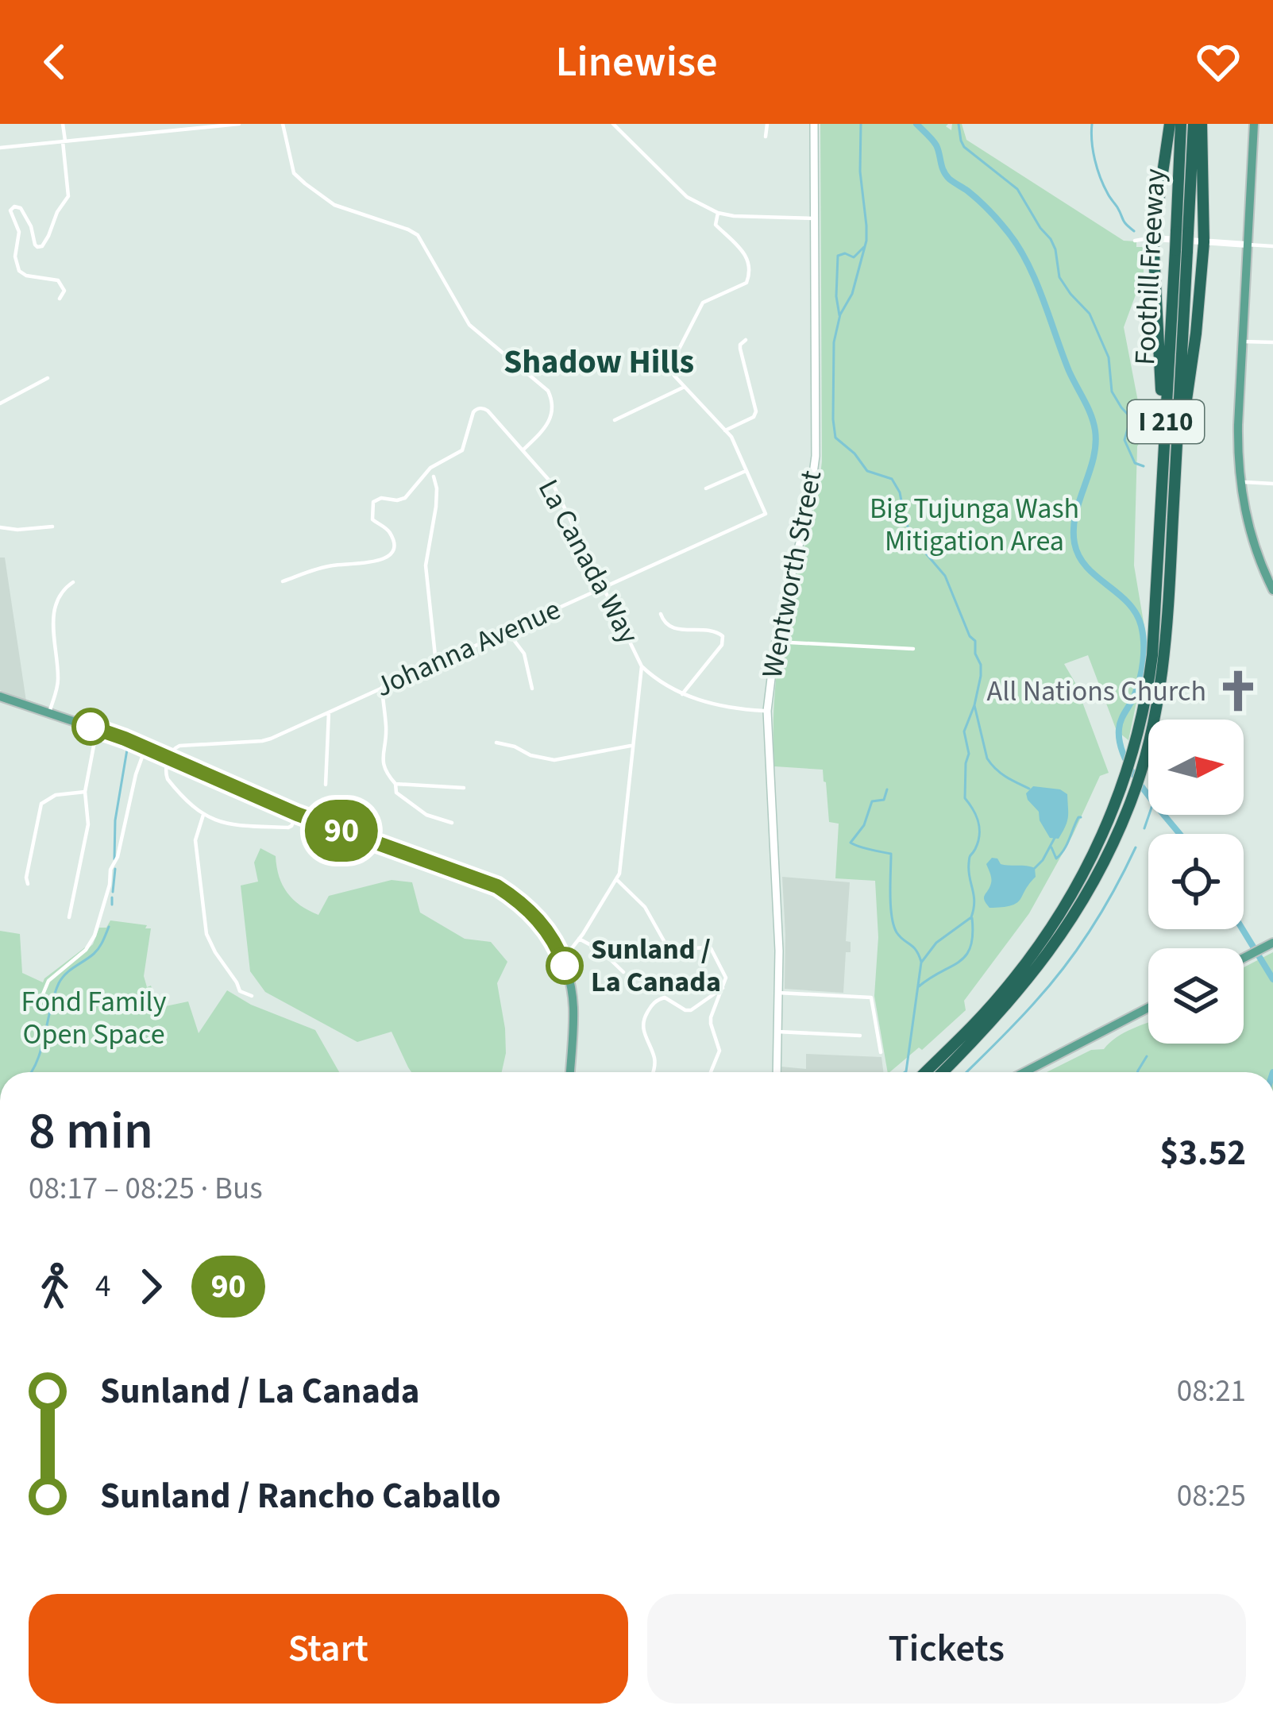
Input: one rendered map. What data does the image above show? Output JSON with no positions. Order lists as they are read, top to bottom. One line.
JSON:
{"streets":{"highway":["Foothill Freeway","I 210"],"main road":["Wentworth Street"],"street":["La Canada Way","Johanna Avenue"]},"crossings":[["La Canada Way","Johanna Avenue"]],"districts":["Shadow Hills"],"parks":["Big Tujunga Wash Mitigation Area","Fond Family Open Space"],"places":{"church":["All Nations Church"],"other":["Sunland / La Canada"]},"lines":["bus line 90"],"north":"right","page":{"header":"Linewise","on_map":"90","heading":["8 min","08:17 – 08:25 · Bus","$3.52"],"legs":["4","90"],"list":[{"name":"Sunland / La Canada","value":"08:21"},{"name":"Sunland / Rancho Caballo","value":"08:25"}],"buttons":["Start","Tickets"]}}
